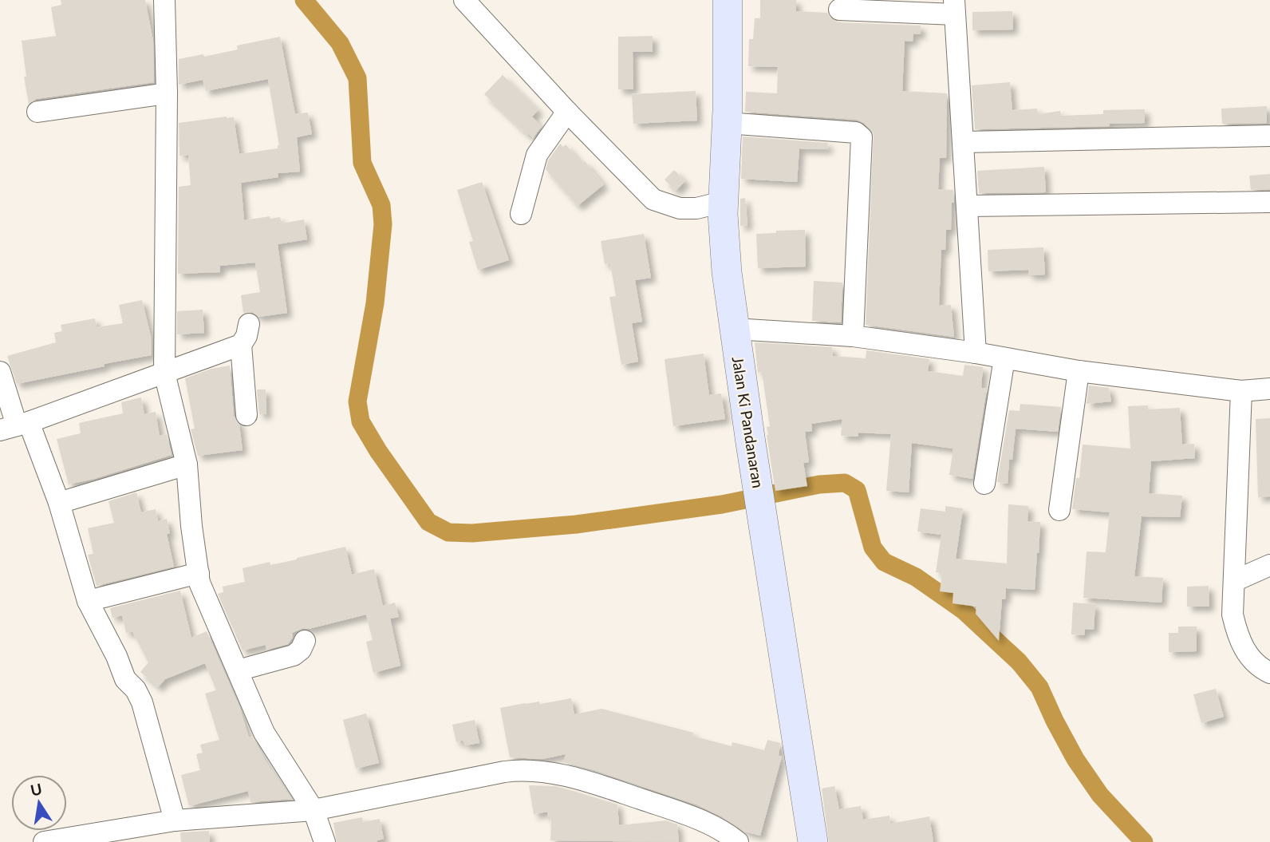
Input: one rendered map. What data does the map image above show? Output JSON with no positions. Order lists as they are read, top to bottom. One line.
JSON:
{"streets":{"main road":["Jalan Ki Pandanaran"]},"north":"top"}
